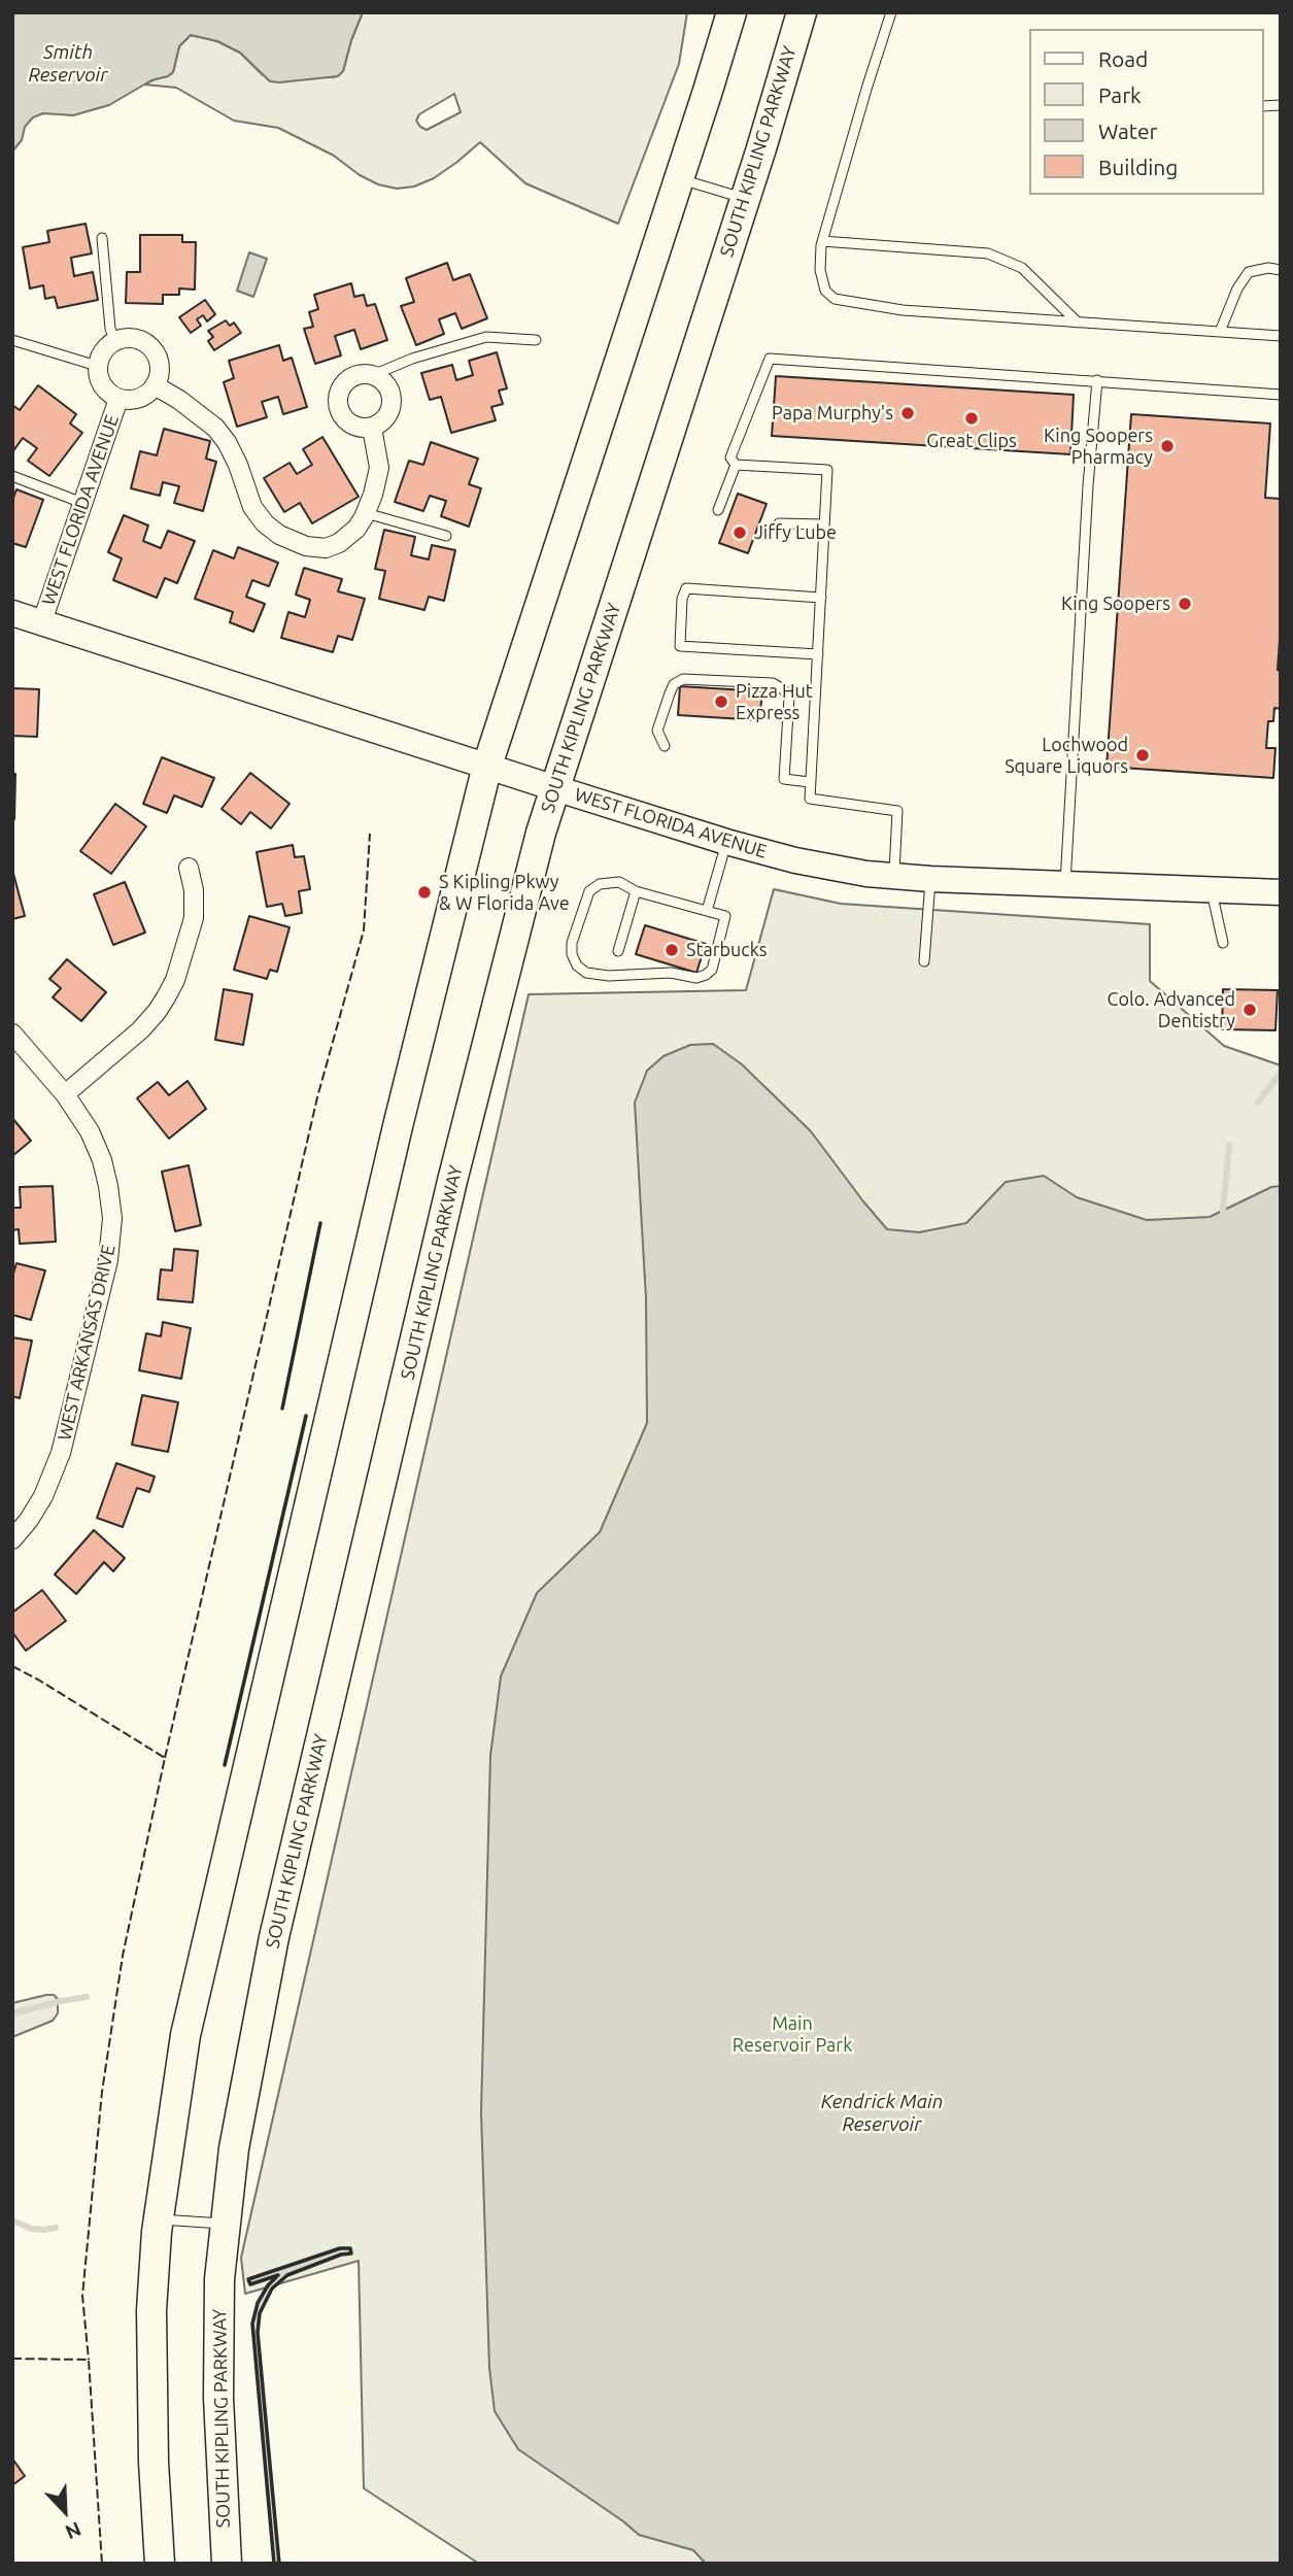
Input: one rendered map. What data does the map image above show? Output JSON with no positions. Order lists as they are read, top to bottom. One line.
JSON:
{"streets":{"main road":["SOUTH KIPLING PARKWAY"],"street":["WEST FLORIDA AVENUE","WEST ARKANSAS DRIVE"]},"crossings":[["SOUTH KIPLING PARKWAY","WEST FLORIDA AVENUE"]],"water":["Smith Reservoir","Kendrick Main Reservoir"],"parks":["Main Reservoir Park"],"places":["Papa Murphy's","Great Clips","King Soopers Pharmacy","Jiffy Lube","King Soopers","Pizza Hut Express","Lochwood Square Liquors","S Kipling Pkwy & W Florida Ave","Starbucks","Colo. Advanced Dentistry"],"legend":["Road","Park","Water","Building"],"north":"bottom right"}
